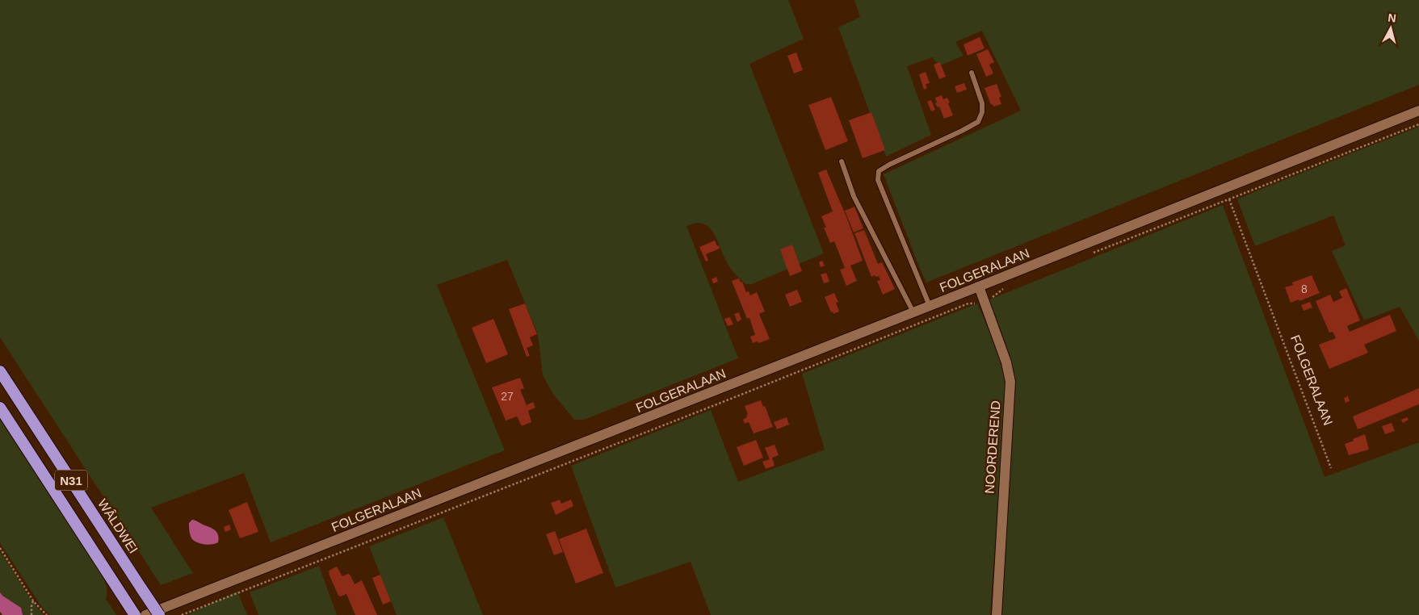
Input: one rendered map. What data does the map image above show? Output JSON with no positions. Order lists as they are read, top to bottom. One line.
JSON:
{"streets":{"highway":["N31","WÂLDWEI"],"main road":["FOLGERALAAN","NOORDEREND"]},"crossings":[["FOLGERALAAN","NOORDEREND"]],"house_numbers":["8","27"],"north":"top"}
